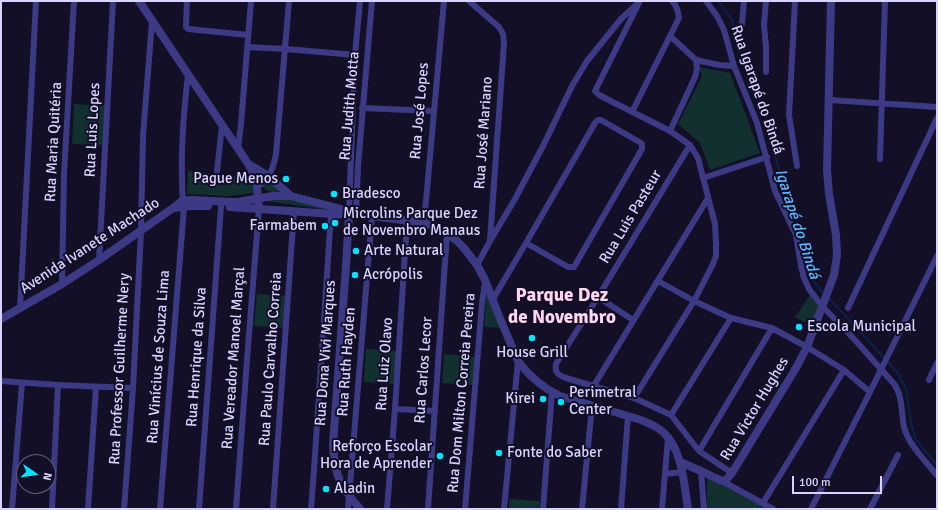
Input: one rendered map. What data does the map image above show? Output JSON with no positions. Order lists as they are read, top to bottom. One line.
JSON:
{"streets":{"street":["Rua Igarapé do Bindá","Rua Judith Motta","Rua José Lopes","Rua Luis Lopes","Rua José Mariano","Rua Maria Quitéria","Rua Luis Pasteur","Avenida Ivanete Machado","Rua Dona Vivi Marques","Rua Vinícius de Souza Lima","Rua Henrique da Silva","Rua Vereador Manoel Marçal","Rua Paulo Carvalho Correia","Rua Ruth Hayden","Rua Luiz Olavo","Rua Professor Guilherme Nery","Rua Carlos Lecor","Rua Dom Milton Correia Pereira","Rua Victor Hughes"]},"crossings":[["Rua Igarapé do Bindá","Rua Victor Hughes"],["Rua Judith Motta","Avenida Ivanete Machado"],["Rua Judith Motta","Rua Dona Vivi Marques"],["Rua José Lopes","Avenida Ivanete Machado"],["Rua Luis Lopes","Avenida Ivanete Machado"],["Rua Maria Quitéria","Avenida Ivanete Machado"],["Avenida Ivanete Machado","Rua Dona Vivi Marques"],["Avenida Ivanete Machado","Rua Vinícius de Souza Lima"],["Avenida Ivanete Machado","Rua Henrique da Silva"],["Avenida Ivanete Machado","Rua Vereador Manoel Marçal"],["Avenida Ivanete Machado","Rua Paulo Carvalho Correia"],["Avenida Ivanete Machado","Rua Ruth Hayden"],["Avenida Ivanete Machado","Rua Luiz Olavo"],["Avenida Ivanete Machado","Rua Professor Guilherme Nery"],["Avenida Ivanete Machado","Rua Carlos Lecor"],["Avenida Ivanete Machado","Rua Dom Milton Correia Pereira"],["Rua Dona Vivi Marques","Rua Ruth Hayden"]],"districts":["Parque Dez de Novembro"],"water":["Igarapé do Bindá"],"places":["Pague Menos","Bradesco","Microlins Parque Dez de Novembro Manaus","Farmabem","Arte Natural","Acrópolis","Escola Municipal","House Grill","Kirei","Perimetral Center","Fonte do Saber","Reforço Escolar Hora de Aprender","Aladin"],"scale_bar":"100 m","north":"right"}
